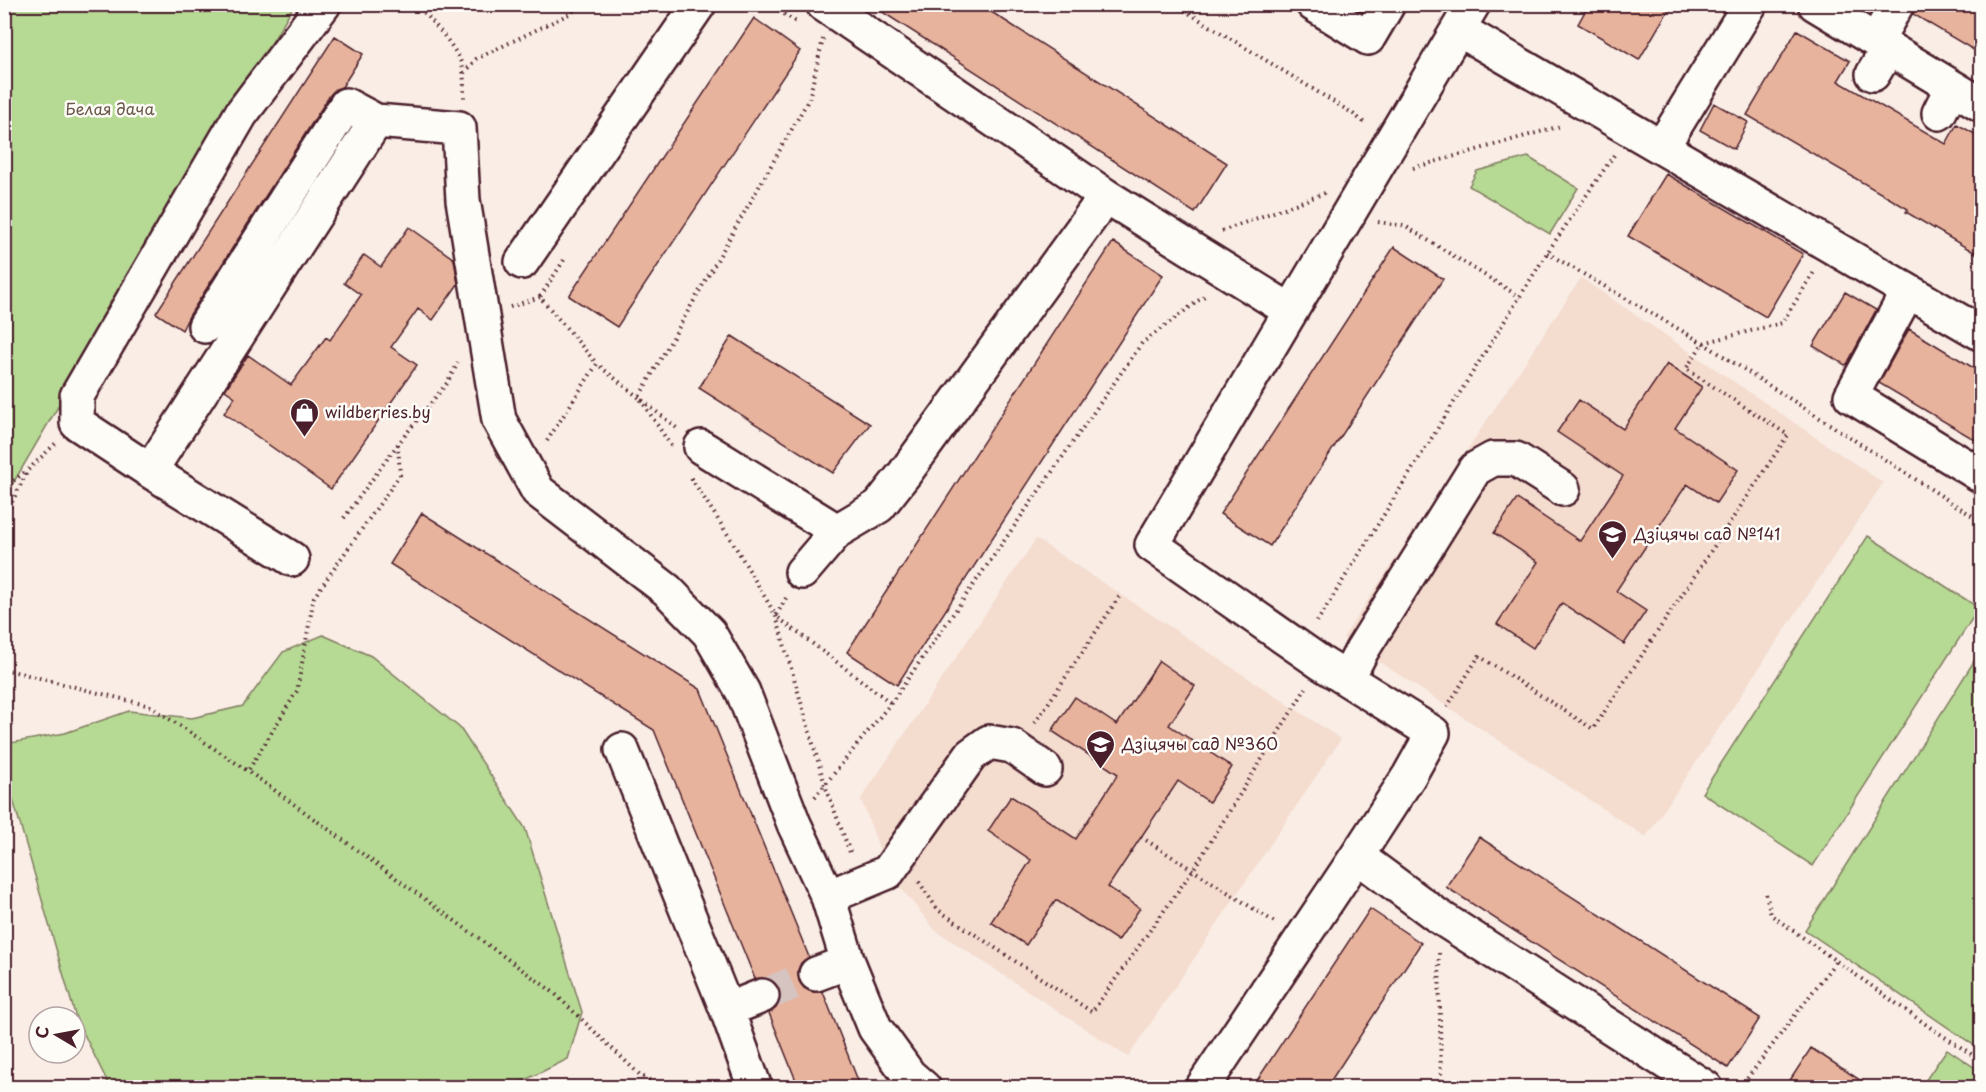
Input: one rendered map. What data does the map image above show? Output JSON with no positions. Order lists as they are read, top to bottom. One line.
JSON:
{"parks":["Белая дача"],"places":{"shop":["wildberries.by"],"school or university":["Дзіцячы сад №141","Дзіцячы сад №360"]},"north":"left"}
